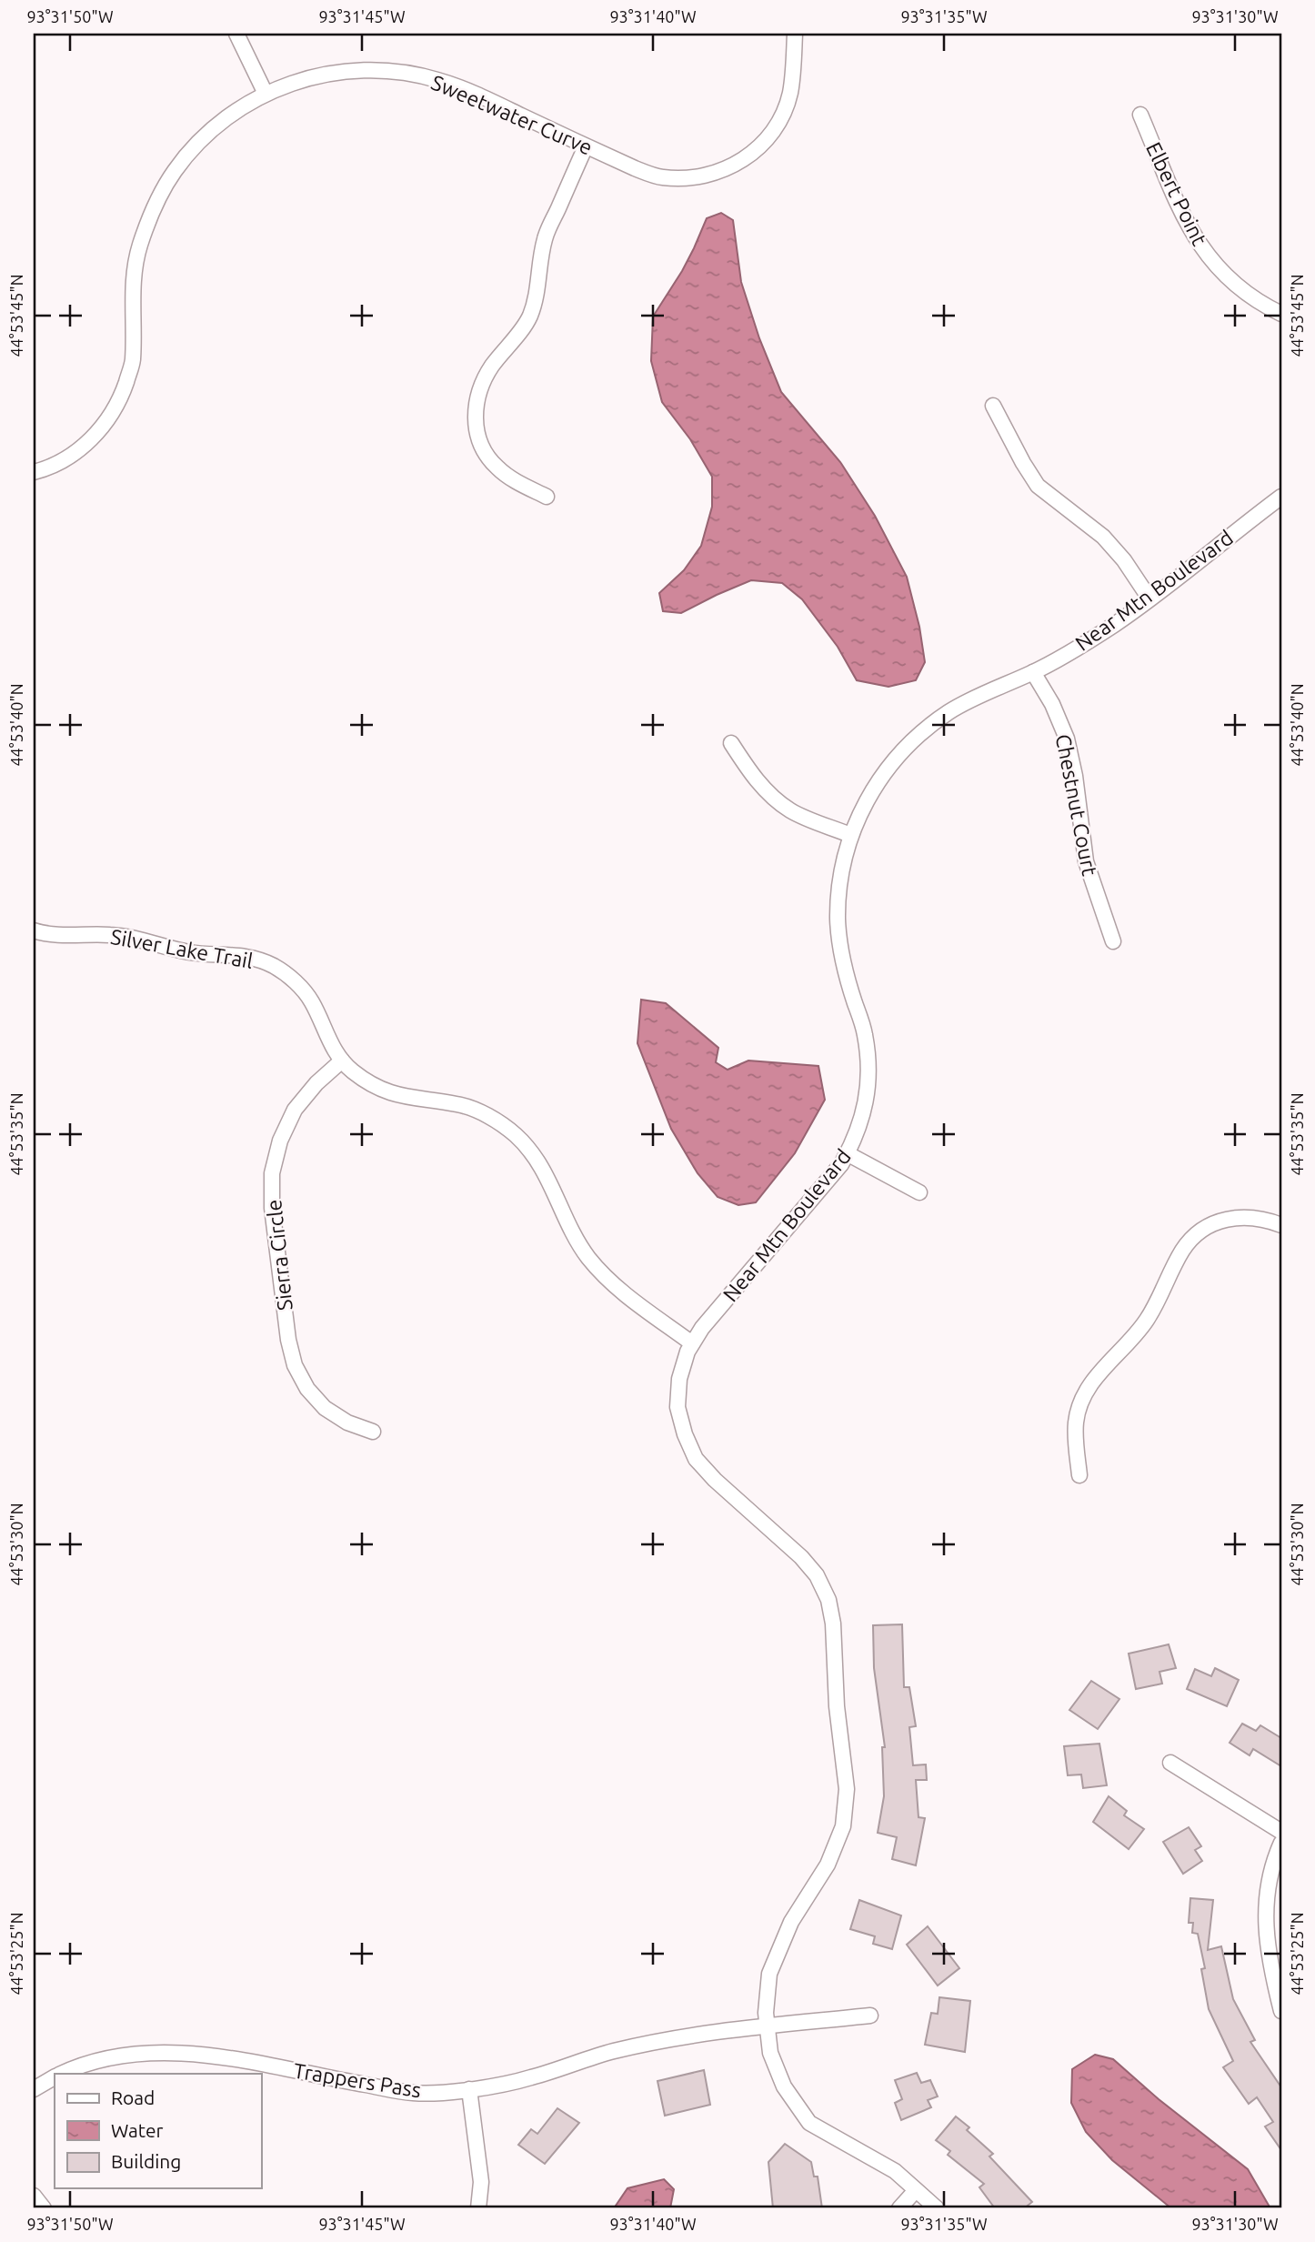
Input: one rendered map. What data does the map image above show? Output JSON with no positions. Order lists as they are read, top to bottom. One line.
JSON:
{"streets":{"street":["Sweetwater Curve","Elbert Point","Near Mtn Boulevard","Chestnut Court","Silver Lake Trail","Sierra Circle","Trappers Pass"]},"crossings":[["Near Mtn Boulevard","Chestnut Court"],["Near Mtn Boulevard","Silver Lake Trail"],["Near Mtn Boulevard","Trappers Pass"],["Silver Lake Trail","Sierra Circle"]],"legend":["Road","Water","Building"],"coordinates":["93°31'50\"W","93°31'45\"W","93°31'40\"W","93°31'35\"W","93°31'30\"W","44°53'45\"N","44°53'40\"N","44°53'35\"N","44°53'30\"N","44°53'25\"N"]}
